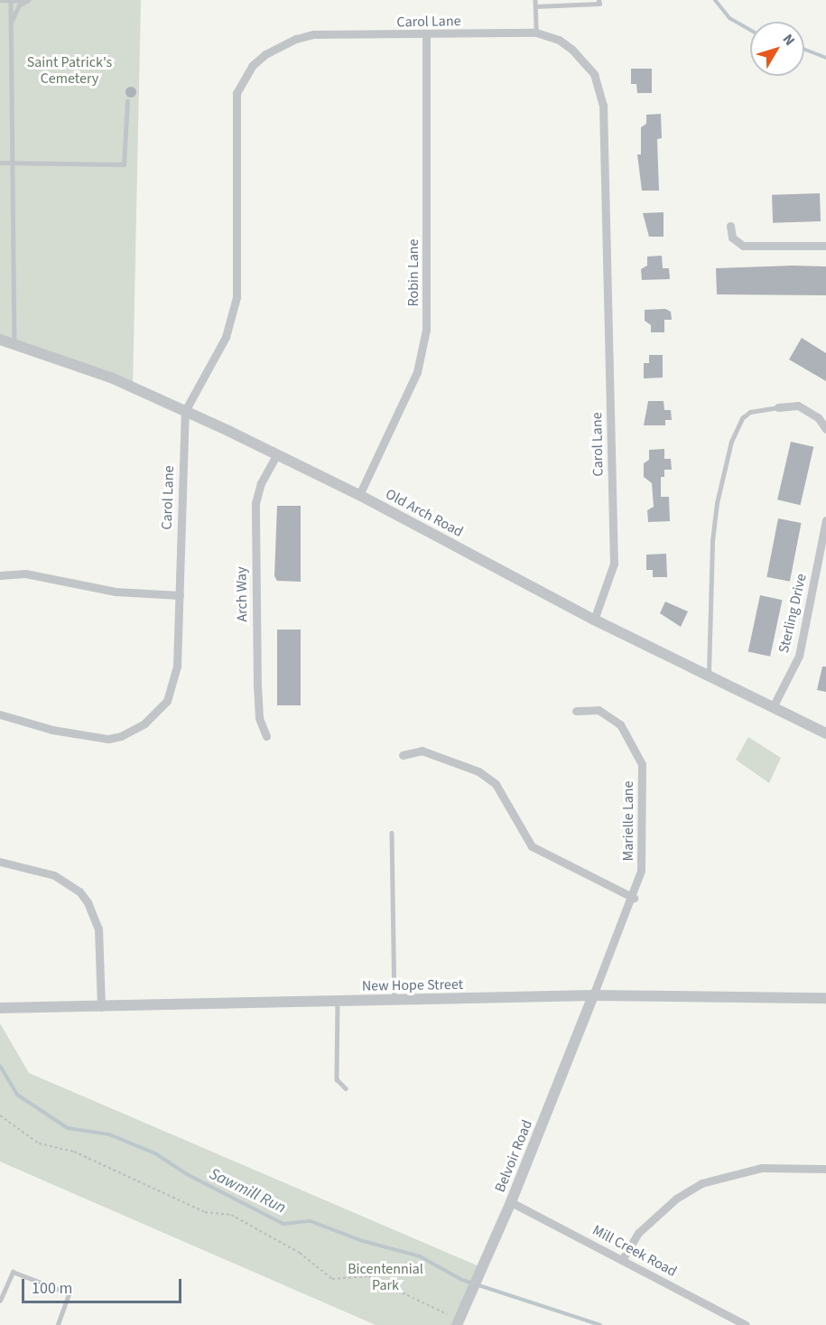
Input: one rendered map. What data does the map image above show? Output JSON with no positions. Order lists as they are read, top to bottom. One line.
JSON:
{"streets":{"street":["Carol Lane","Robin Lane","Old Arch Road","Arch Way","Sterling Drive","Marielle Lane","New Hope Street","Belvoir Road","Mill Creek Road"]},"crossings":[["Carol Lane","Robin Lane"],["Carol Lane","Old Arch Road"],["Robin Lane","Old Arch Road"],["Old Arch Road","Arch Way"],["Old Arch Road","Sterling Drive"],["Marielle Lane","New Hope Street"],["Marielle Lane","Belvoir Road"],["New Hope Street","Belvoir Road"],["Belvoir Road","Mill Creek Road"]],"water":["Sawmill Run"],"parks":["Saint Patrick's Cemetery","Bicentennial Park"],"scale_bar":"100 m","north":"top right"}
